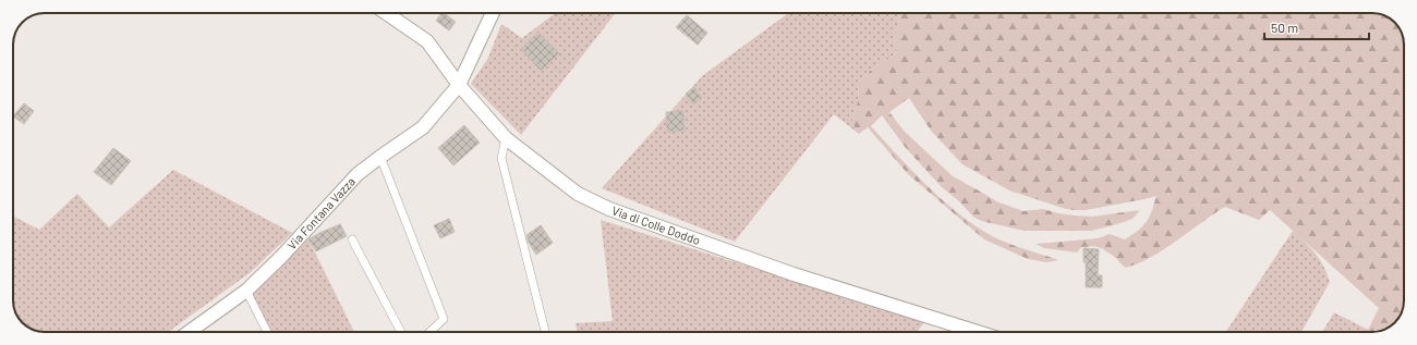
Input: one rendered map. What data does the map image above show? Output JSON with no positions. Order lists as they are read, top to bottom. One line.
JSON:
{"streets":{"street":["Via Fontana Vazza","Via di Colle Doddo"]},"crossings":[["Via Fontana Vazza","Via di Colle Doddo"]],"scale_bar":"50 m"}
